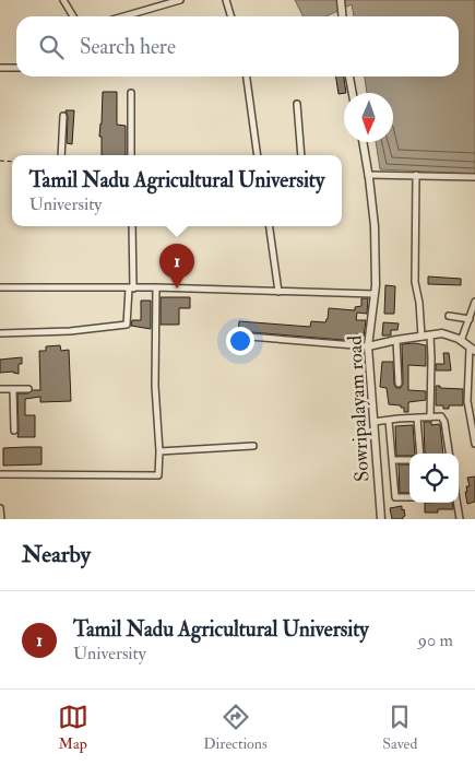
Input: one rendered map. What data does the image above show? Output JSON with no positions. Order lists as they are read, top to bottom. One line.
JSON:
{"streets":{"street":["Sowripalayam road"]},"north":"bottom","page":{"search":"Search here","popup":["Tamil Nadu Agricultural University","University"],"pins":"1","heading":"Nearby","list":[{"mark":"1","name":"Tamil Nadu Agricultural University","note":"University","value":"90 m"}],"nav":["Map","Directions","Saved"]}}
